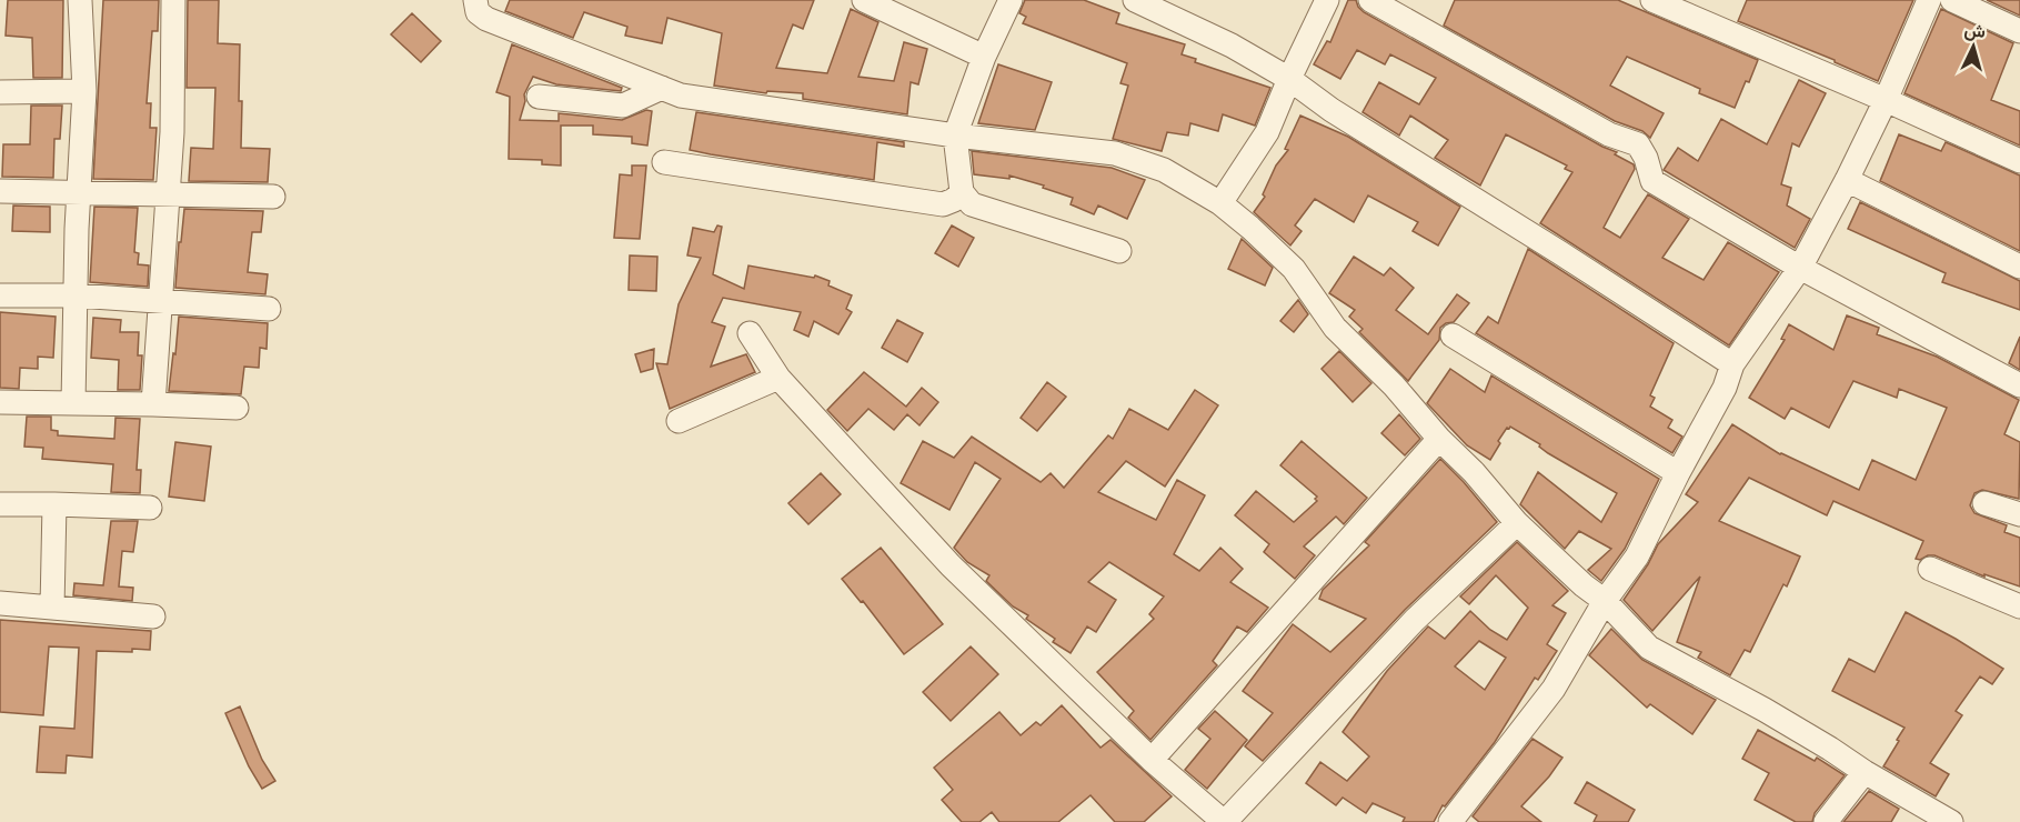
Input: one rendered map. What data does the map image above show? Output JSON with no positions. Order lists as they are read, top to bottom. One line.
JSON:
{"north":"top"}
